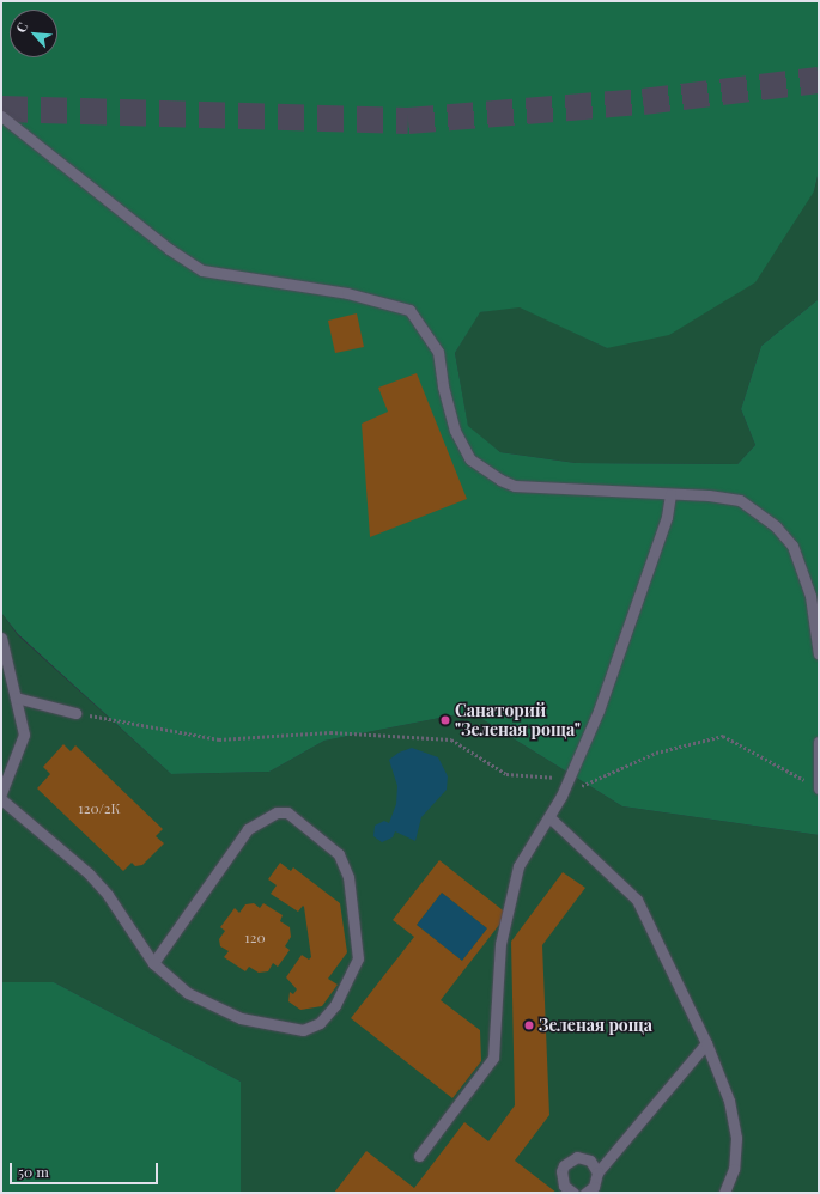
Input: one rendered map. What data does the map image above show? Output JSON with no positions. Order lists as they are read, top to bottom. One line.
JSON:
{"places":["Санаторий \"Зеленая роща\"","Зеленая роща"],"house_numbers":["120/2К","120"],"scale_bar":"50 m","north":"top left"}
